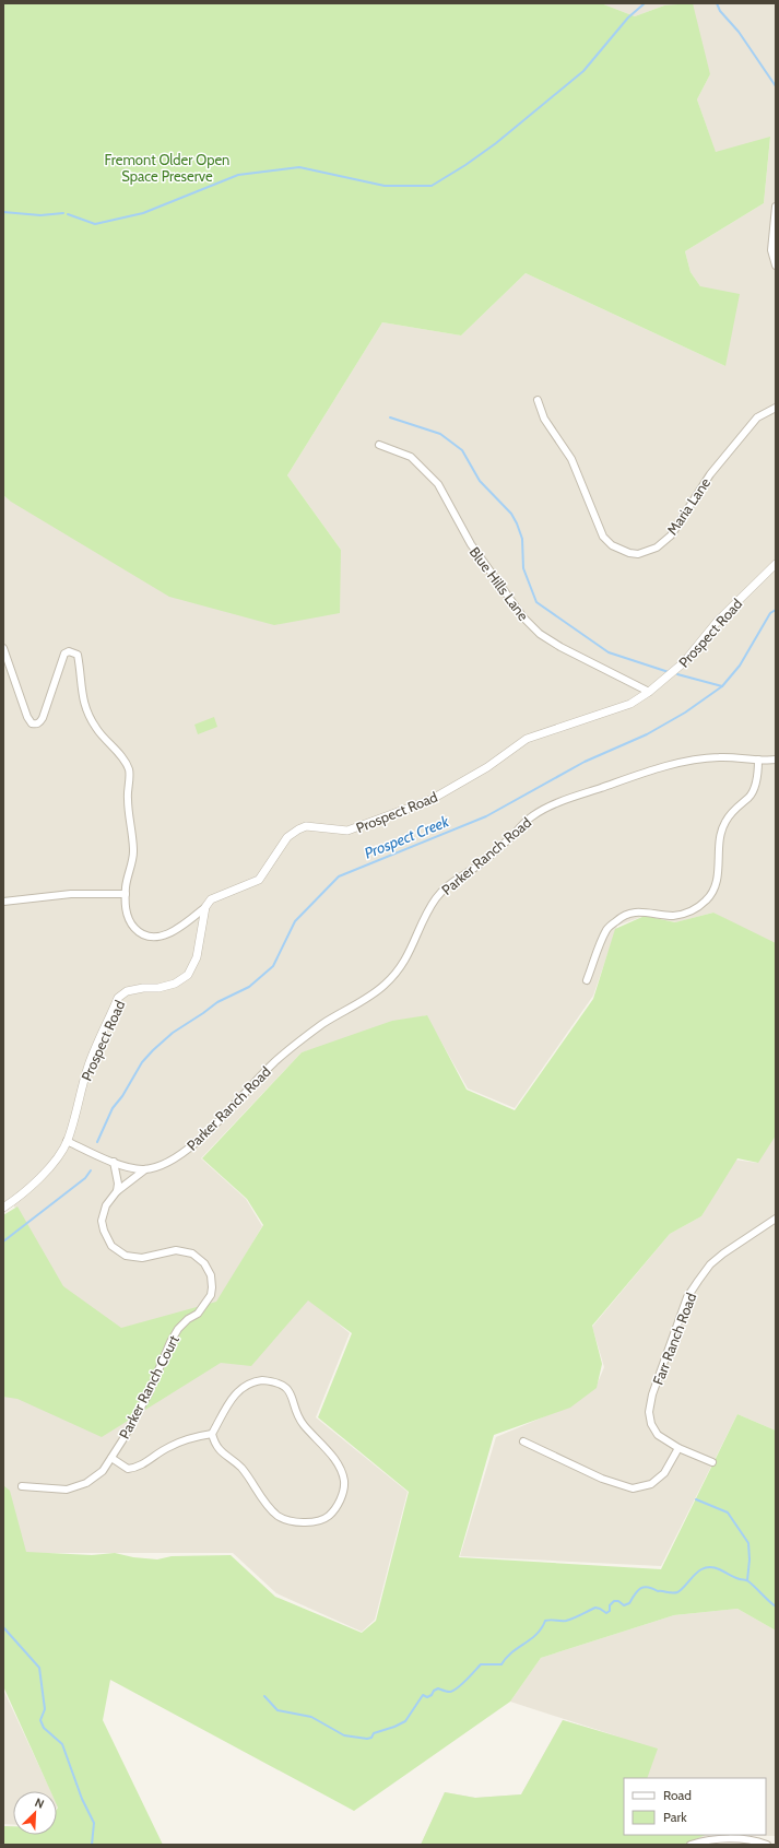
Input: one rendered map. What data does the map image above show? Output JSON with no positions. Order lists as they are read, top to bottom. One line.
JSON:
{"streets":{"street":["Maria Lane","Blue Hills Lane","Prospect Road","Parker Ranch Road","Farr Ranch Road","Parker Ranch Court"]},"crossings":[["Blue Hills Lane","Prospect Road"],["Prospect Road","Parker Ranch Road"],["Parker Ranch Road","Parker Ranch Court"]],"water":["Prospect Creek"],"parks":["Fremont Older Open Space Preserve"],"legend":["Road","Park"],"north":"top right"}
